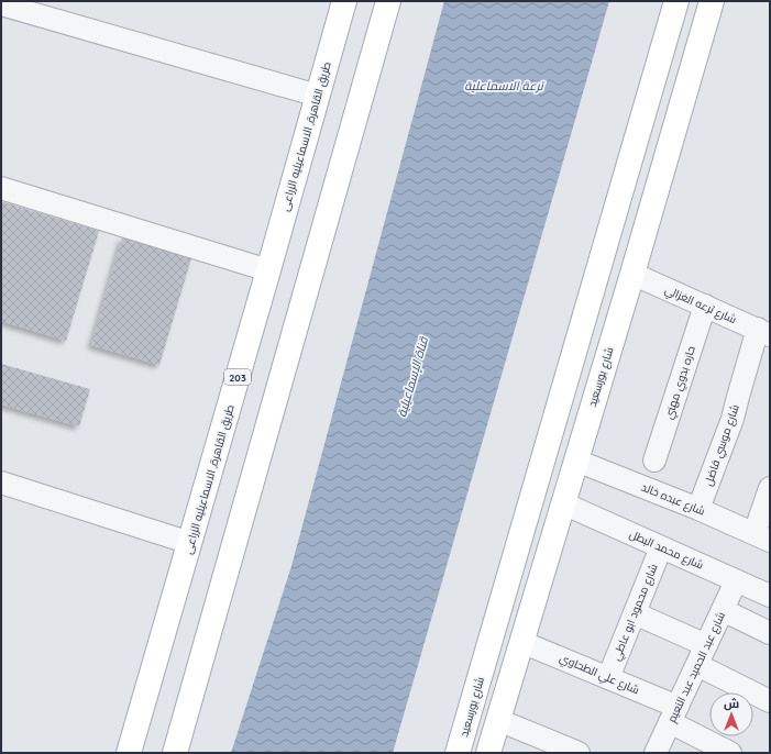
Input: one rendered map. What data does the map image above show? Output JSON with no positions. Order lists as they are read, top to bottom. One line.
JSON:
{"streets":{"main road":["طريق القاهرة, الاسماعيليه الزراعى","203","شارع بورسعيد"],"street":["شارع ترعه الغزالي","حاره بدوي مهني","شارع موسي فاضل","شارع عبده خالد","شارع محمد البطل","شارع محمود ابو عاطي","شارع عبد الحميد عبد النعيم","شارع علي الطحاوي"]},"crossings":[["شارع ترعه الغزالي","شارع بورسعيد"],["شارع ترعه الغزالي","حاره بدوي مهني"],["شارع ترعه الغزالي","شارع موسي فاضل"],["شارع بورسعيد","شارع عبده خالد"],["شارع بورسعيد","شارع محمد البطل"],["شارع بورسعيد","شارع علي الطحاوي"],["شارع موسي فاضل","شارع عبده خالد"],["شارع محمد البطل","شارع محمود ابو عاطي"],["شارع محمد البطل","شارع عبد الحميد عبد النعيم"],["شارع محمود ابو عاطي","شارع علي الطحاوي"],["شارع عبد الحميد عبد النعيم","شارع علي الطحاوي"]],"water":["ترعة الاسماعلية","قناة الإسماعيلية"],"north":"top"}
